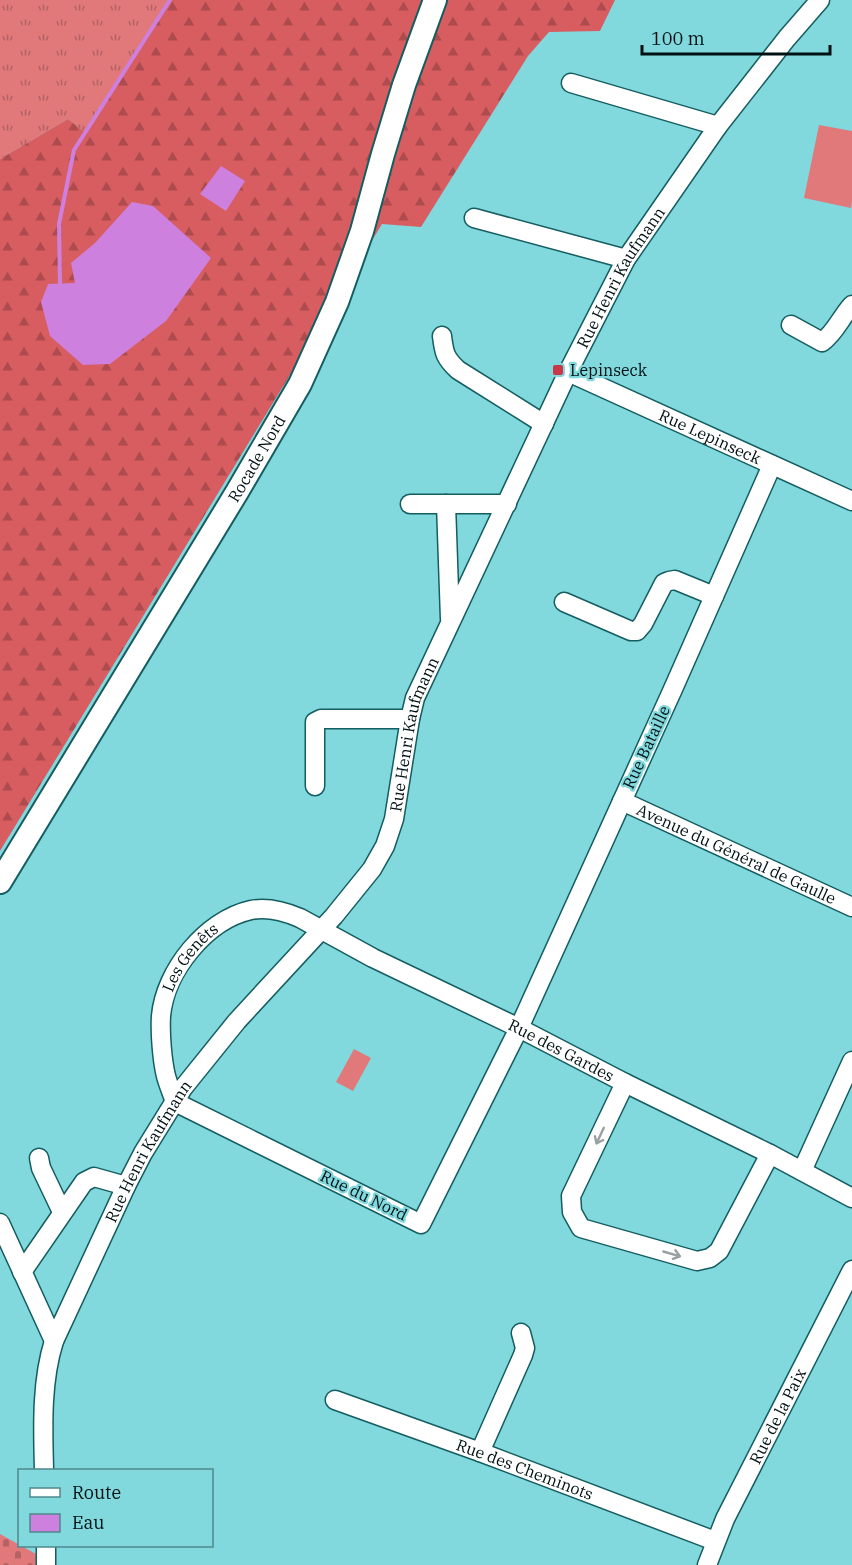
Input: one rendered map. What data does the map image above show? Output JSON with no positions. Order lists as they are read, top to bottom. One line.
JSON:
{"streets":{"main road":["Rocade Nord"],"street":["Rue Henri Kaufmann","Rue Lepinseck","Rue Bataille","Avenue du Général de Gaulle","Les Genêts","Rue des Gardes","Rue du Nord","Rue de la Paix","Rue des Cheminots"]},"crossings":[["Rue Henri Kaufmann","Rue Lepinseck"],["Rue Henri Kaufmann","Les Genêts"],["Rue Henri Kaufmann","Rue des Gardes"],["Rue Henri Kaufmann","Rue du Nord"],["Rue Lepinseck","Rue Bataille"],["Rue Bataille","Avenue du Général de Gaulle"],["Rue Bataille","Rue des Gardes"],["Rue Bataille","Rue du Nord"],["Les Genêts","Rue des Gardes"],["Les Genêts","Rue du Nord"],["Rue des Gardes","Rue du Nord"],["Rue de la Paix","Rue des Cheminots"]],"places":{"transit":["Lepinseck"]},"legend":["Route","Eau"],"scale_bar":"100 m"}
